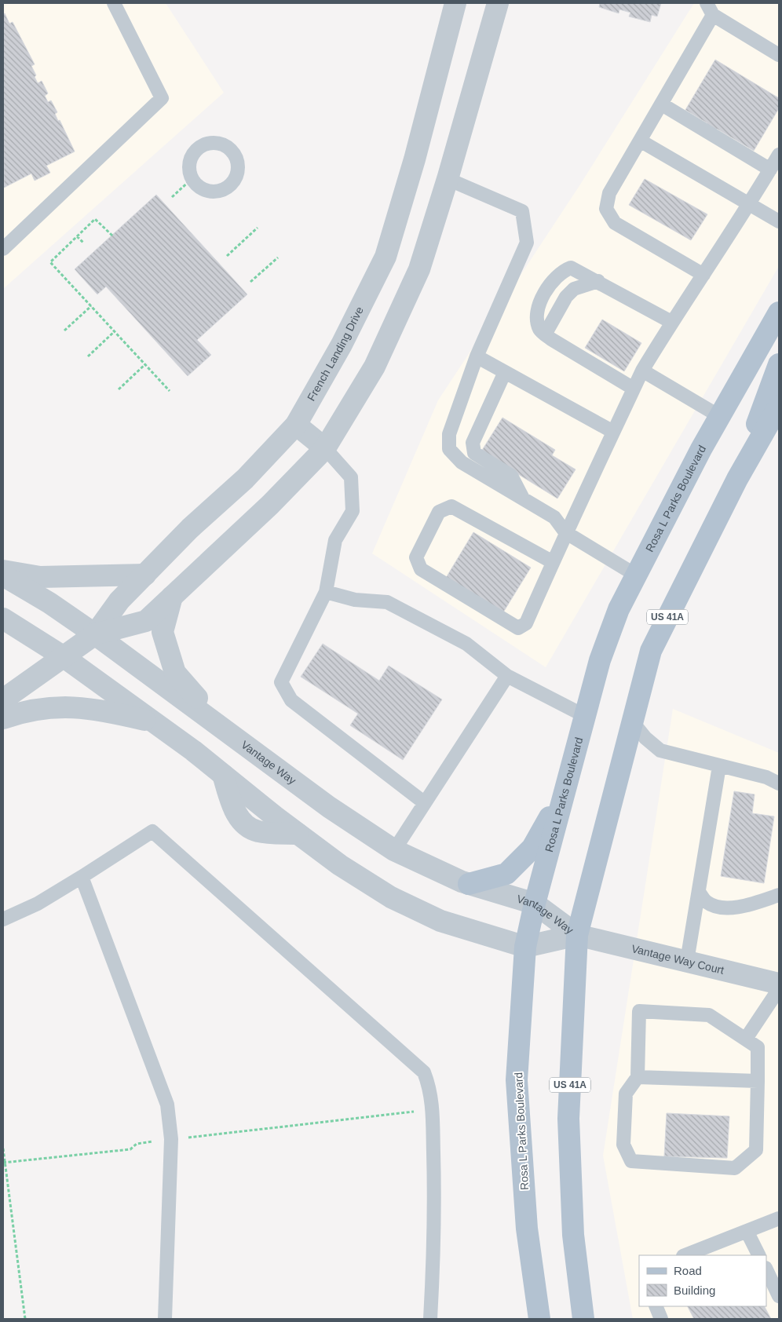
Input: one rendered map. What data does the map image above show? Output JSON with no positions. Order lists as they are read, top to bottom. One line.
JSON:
{"streets":{"main road":["Rosa L Parks Boulevard","US 41A"],"street":["French Landing Drive","Vantage Way","Vantage Way Court"]},"crossings":[["French Landing Drive","Vantage Way"],["Rosa L Parks Boulevard","Vantage Way"],["US 41A","Vantage Way"],["US 41A","Vantage Way Court"],["Vantage Way","Vantage Way Court"]],"legend":["Road","Building"]}
